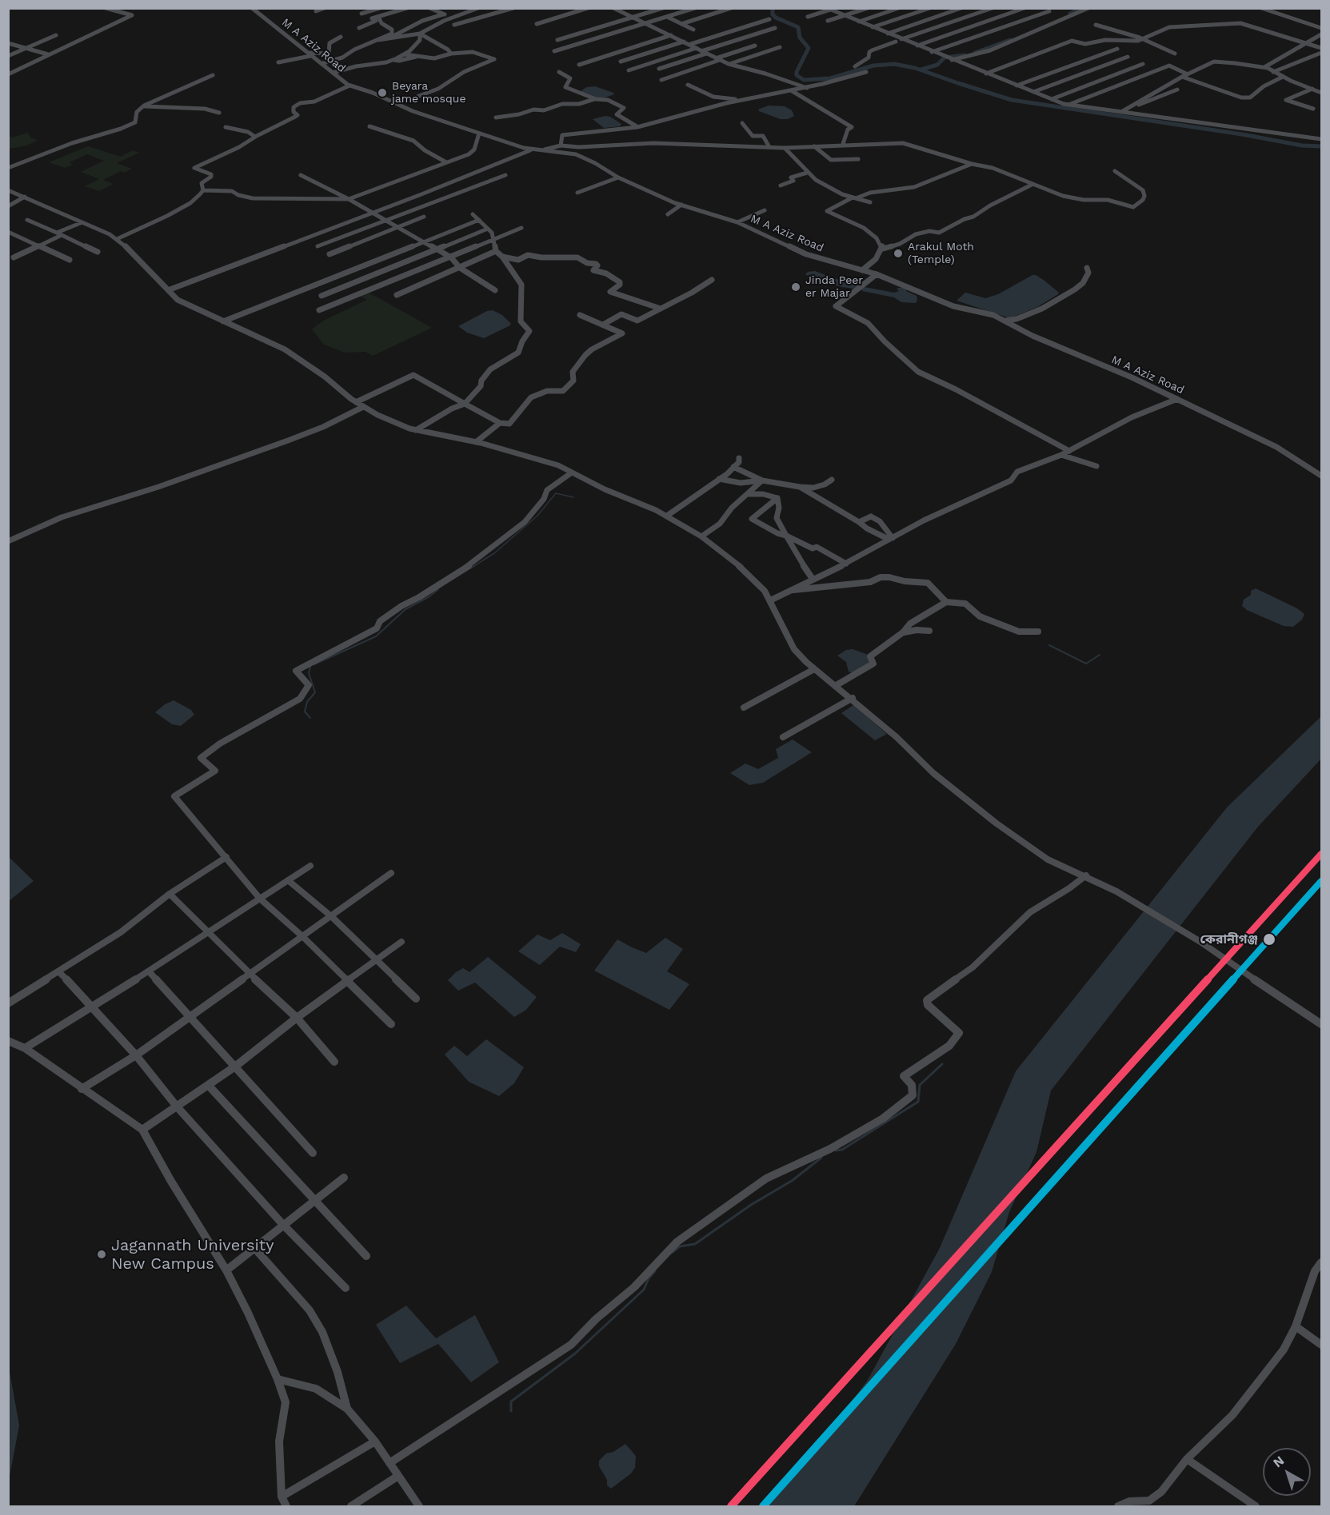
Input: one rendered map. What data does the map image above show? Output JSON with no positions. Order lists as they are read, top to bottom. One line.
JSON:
{"streets":{"street":["M A Aziz Road"]},"places":["Beyara jame mosque","Arakul Moth (Temple)","Jinda Peer er Majar","কেরানীগঞ্জ","Jagannath University New Campus"],"north":"top left"}
